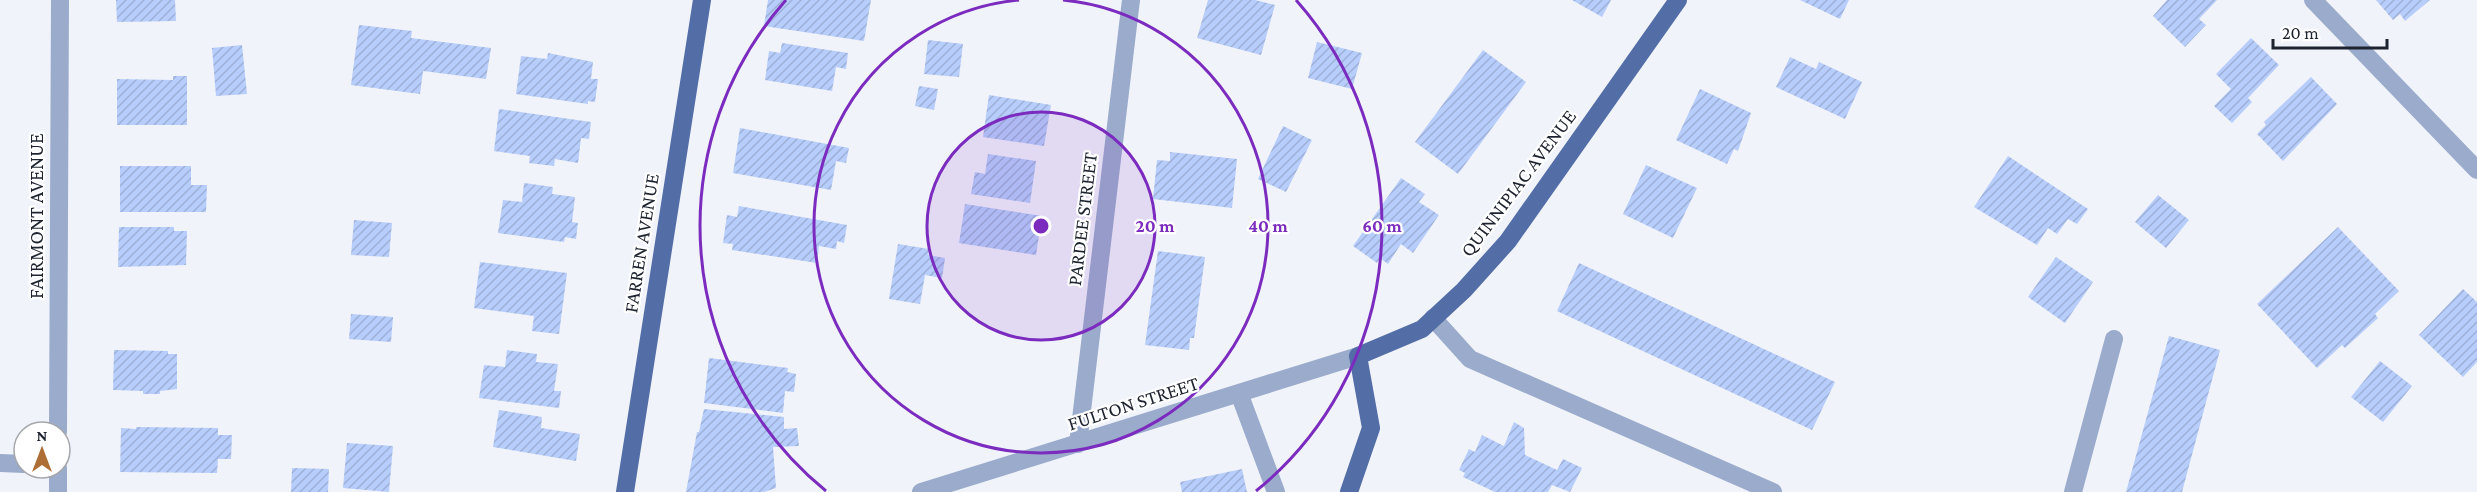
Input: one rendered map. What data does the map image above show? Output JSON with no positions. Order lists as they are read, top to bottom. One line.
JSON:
{"streets":{"main road":["QUINNIPIAC AVENUE","FARREN AVENUE"],"street":["FAIRMONT AVENUE","PARDEE STREET","FULTON STREET"]},"crossings":[["QUINNIPIAC AVENUE","FULTON STREET"],["PARDEE STREET","FULTON STREET"]],"scale_bar":"20 m","north":"top","rings":["20 m","40 m","60 m"]}
